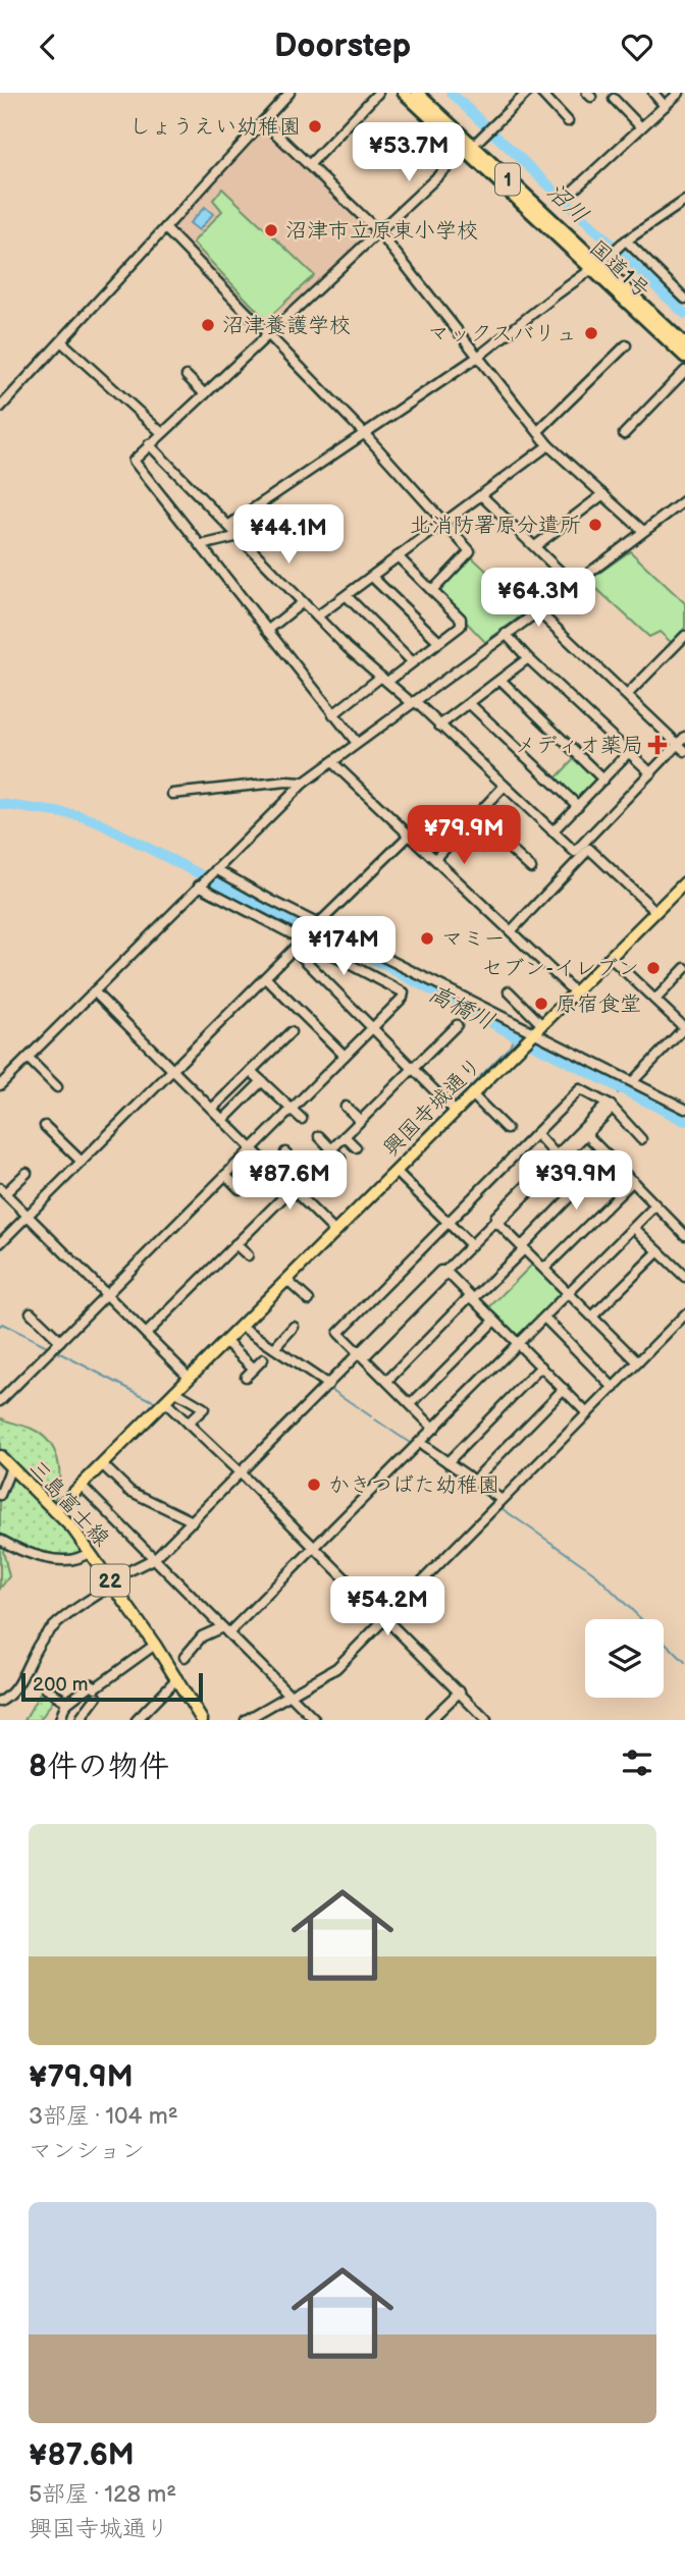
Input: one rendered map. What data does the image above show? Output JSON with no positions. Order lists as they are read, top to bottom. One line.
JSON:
{"streets":{"highway":["1","国道1号"],"main road":["興国寺城通り","三島富士線","22"]},"crossings":[["興国寺城通り","三島富士線"]],"water":["沼川","高橋川"],"places":{"other":["しょうえい幼稚園","沼津市立原東小学校","沼津養護学校","マックスバリュ","北消防署原分遣所","マミー","セブン-イレブン","原宿食堂","かきつばた幼稚園"],"health":["メディオ薬局"]},"scale_bar":"200 m","page":{"header":"Doorstep","price":["¥53.7M","¥44.1M","¥64.3M","¥79.9M","¥174M","¥87.6M","¥39.9M","¥54.2M"],"scale":"200 m","heading":"8件の物件","list":[{"name":"¥79.9M","note":"3部屋 · 104 m² · マンション"},{"name":"¥87.6M","note":"5部屋 · 128 m² · 興国寺城通り"}]}}
